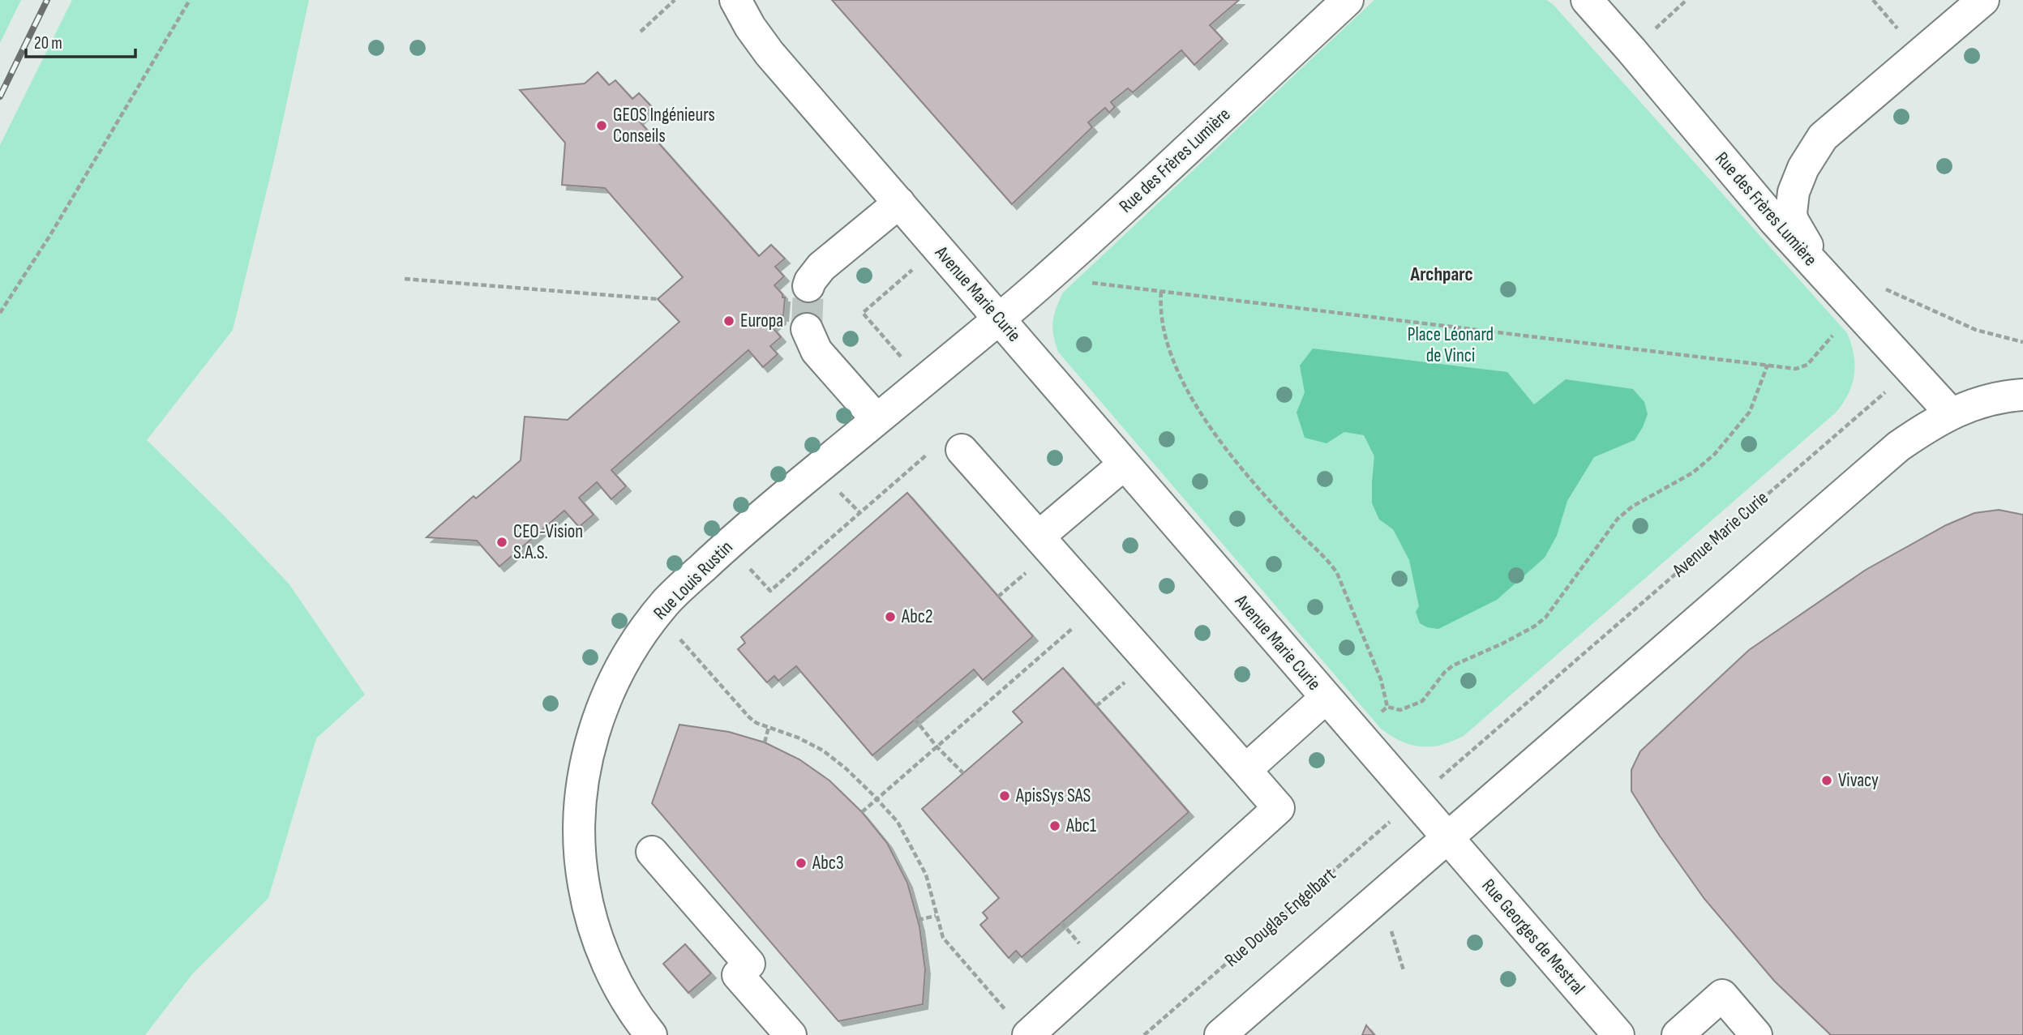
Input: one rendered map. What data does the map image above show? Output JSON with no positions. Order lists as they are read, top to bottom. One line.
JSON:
{"streets":{"street":["Rue des Frères Lumière","Avenue Marie Curie","Rue Louis Rustin","Rue Georges de Mestral"],"path":["Rue Douglas Engelbart"]},"crossings":[["Rue des Frères Lumière","Avenue Marie Curie"],["Rue des Frères Lumière","Rue Louis Rustin"],["Avenue Marie Curie","Rue Louis Rustin"],["Avenue Marie Curie","Rue Douglas Engelbart"],["Avenue Marie Curie","Rue Georges de Mestral"],["Rue Douglas Engelbart","Rue Georges de Mestral"]],"districts":["Archparc"],"parks":["Place Léonard de Vinci"],"places":["GEOS Ingénieurs Conseils","Europa","CEO-Vision S.A.S.","Abc2","Vivacy","ApisSys SAS","Abc1","Abc3"],"scale_bar":"20 m"}
